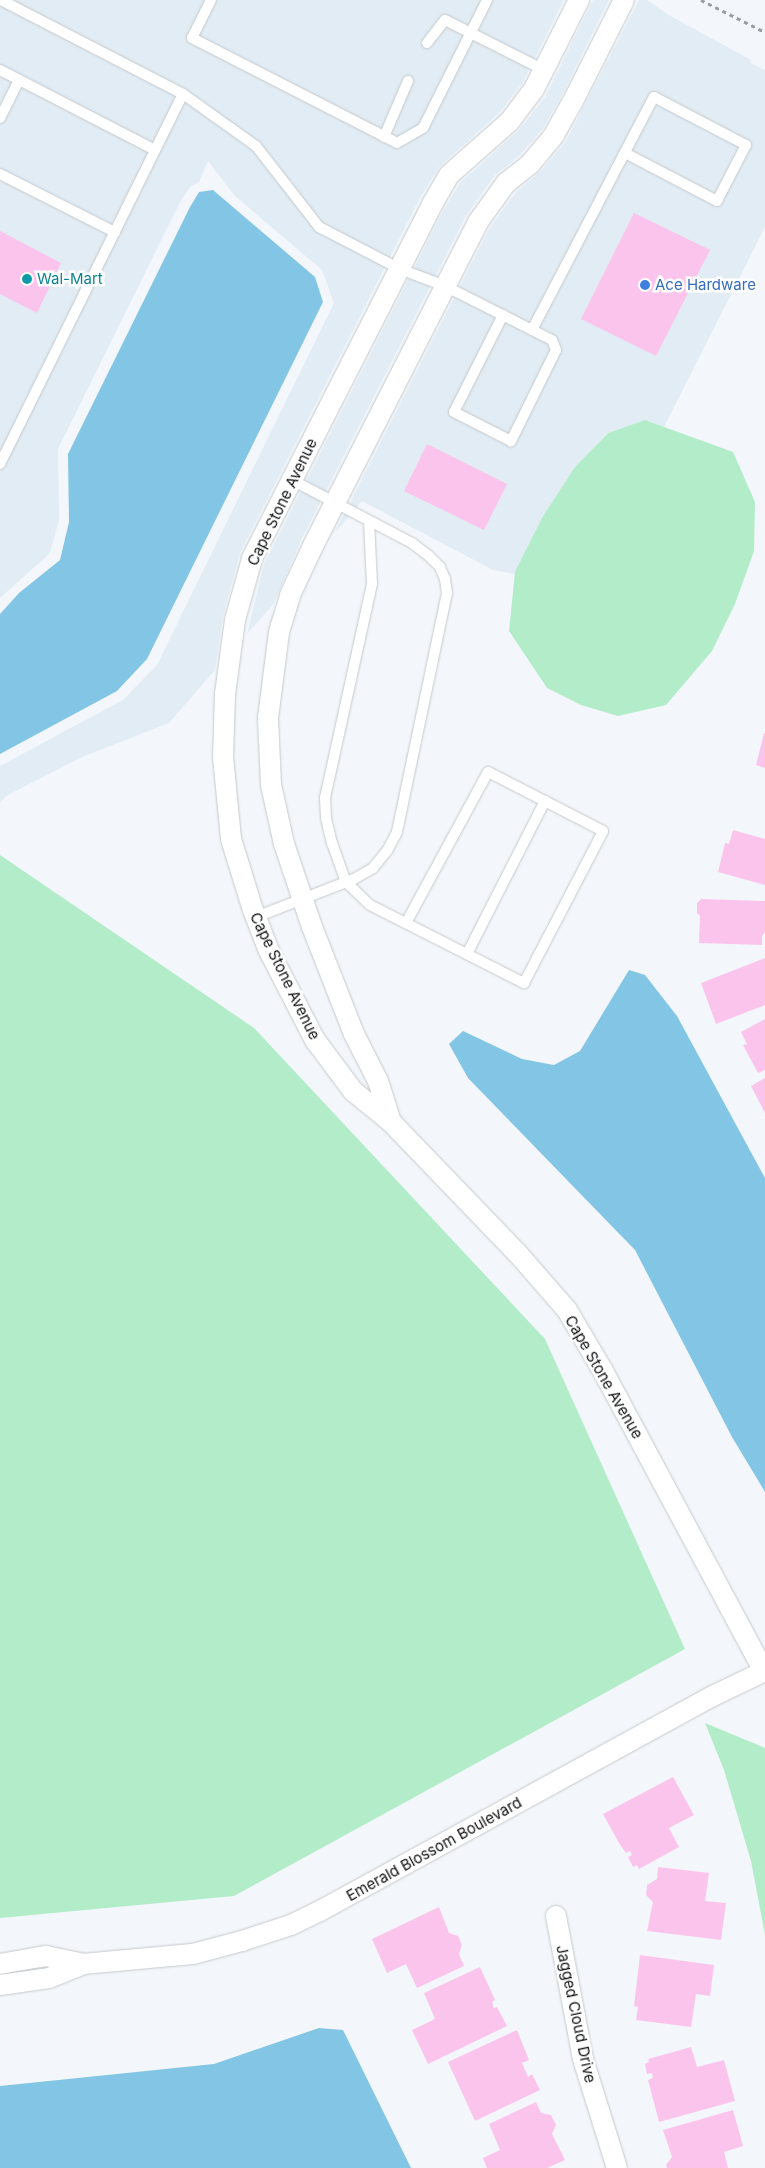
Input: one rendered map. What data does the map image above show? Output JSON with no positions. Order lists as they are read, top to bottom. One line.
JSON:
{"streets":{"street":["Cape Stone Avenue","Emerald Blossom Boulevard","Jagged Cloud Drive"]},"crossings":[["Cape Stone Avenue","Emerald Blossom Boulevard"]],"places":["Wal-Mart","Ace Hardware"]}
